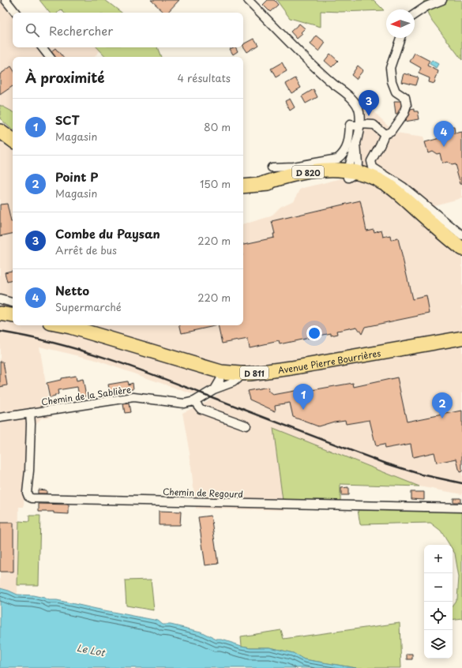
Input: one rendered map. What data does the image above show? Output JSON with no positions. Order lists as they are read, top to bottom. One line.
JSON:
{"streets":{"main road":["D 820","Avenue Pierre Bourrières","D 811"],"street":["Chemin de la Sablière","Chemin de Regourd"]},"crossings":[["Avenue Pierre Bourrières","Chemin de la Sablière"],["Chemin de la Sablière","Chemin de Regourd"]],"water":["Le Lot"],"north":"left","page":{"search":"Rechercher","heading":["À proximité","4 résultats"],"pins":["3","4","1","2"],"list":[{"mark":"1","name":"SCT","note":"Magasin","value":"80 m"},{"mark":"2","name":"Point P","note":"Magasin","value":"150 m"},{"mark":"3","name":"Combe du Paysan","note":"Arrêt de bus","value":"220 m"},{"mark":"4","name":"Netto","note":"Supermarché","value":"220 m"}],"map_buttons":["+","−"]}}
